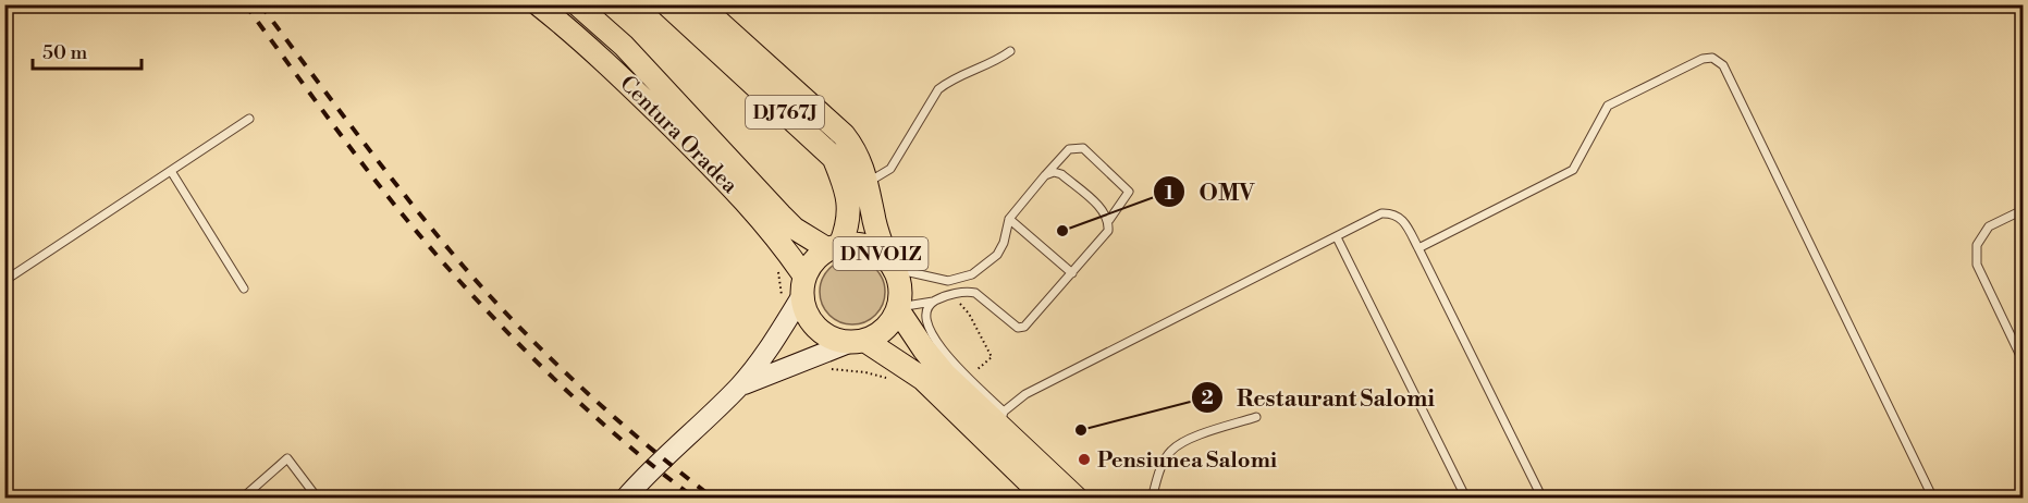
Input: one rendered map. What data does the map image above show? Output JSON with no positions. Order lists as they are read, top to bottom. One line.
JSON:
{"streets":{"highway":["DJ767J","DNVO1Z"],"main road":["Centura Oradea"]},"crossings":[["DJ767J","Centura Oradea"],["DJ767J","DNVO1Z"],["Centura Oradea","DNVO1Z"]],"places":["OMV","Restaurant Salomi","Pensiunea Salomi"],"scale_bar":"50 m"}
